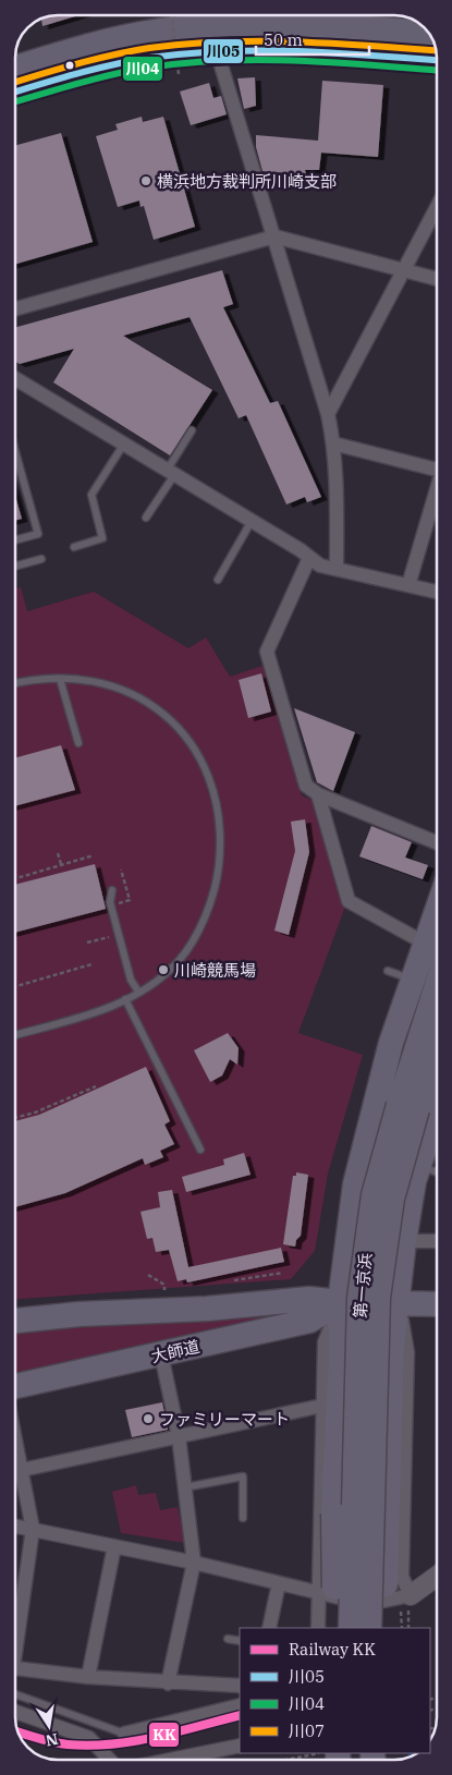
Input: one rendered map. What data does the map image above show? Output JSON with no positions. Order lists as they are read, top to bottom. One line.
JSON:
{"streets":{"highway":["第一京浜","大師道"]},"places":["横浜地方裁判所川崎支部","川崎競馬場","ファミリーマート"],"lines":["transit line 川07","transit line 川05","transit line 川04","rail line KK"],"legend":["Railway KK","川05","川04","川07"],"scale_bar":"50 m","north":"bottom"}
